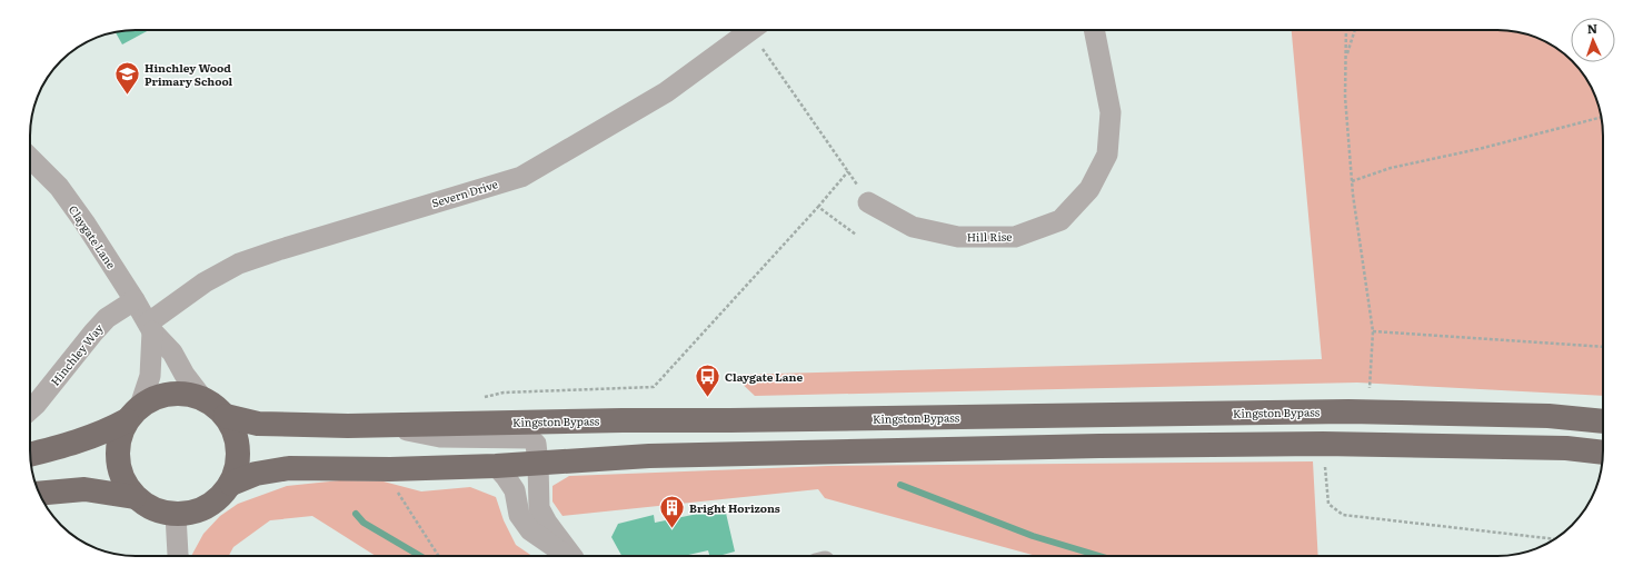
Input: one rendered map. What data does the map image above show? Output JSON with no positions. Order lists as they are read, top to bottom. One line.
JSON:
{"streets":{"highway":["Kingston Bypass"],"street":["Severn Drive","Claygate Lane","Hill Rise","Hinchley Way"]},"crossings":[["Severn Drive","Claygate Lane"],["Claygate Lane","Hinchley Way"],["Claygate Lane","Kingston Bypass"]],"places":{"school or university":["Hinchley Wood Primary School"],"bus stop":["Claygate Lane"],"building":["Bright Horizons"]},"north":"top"}
